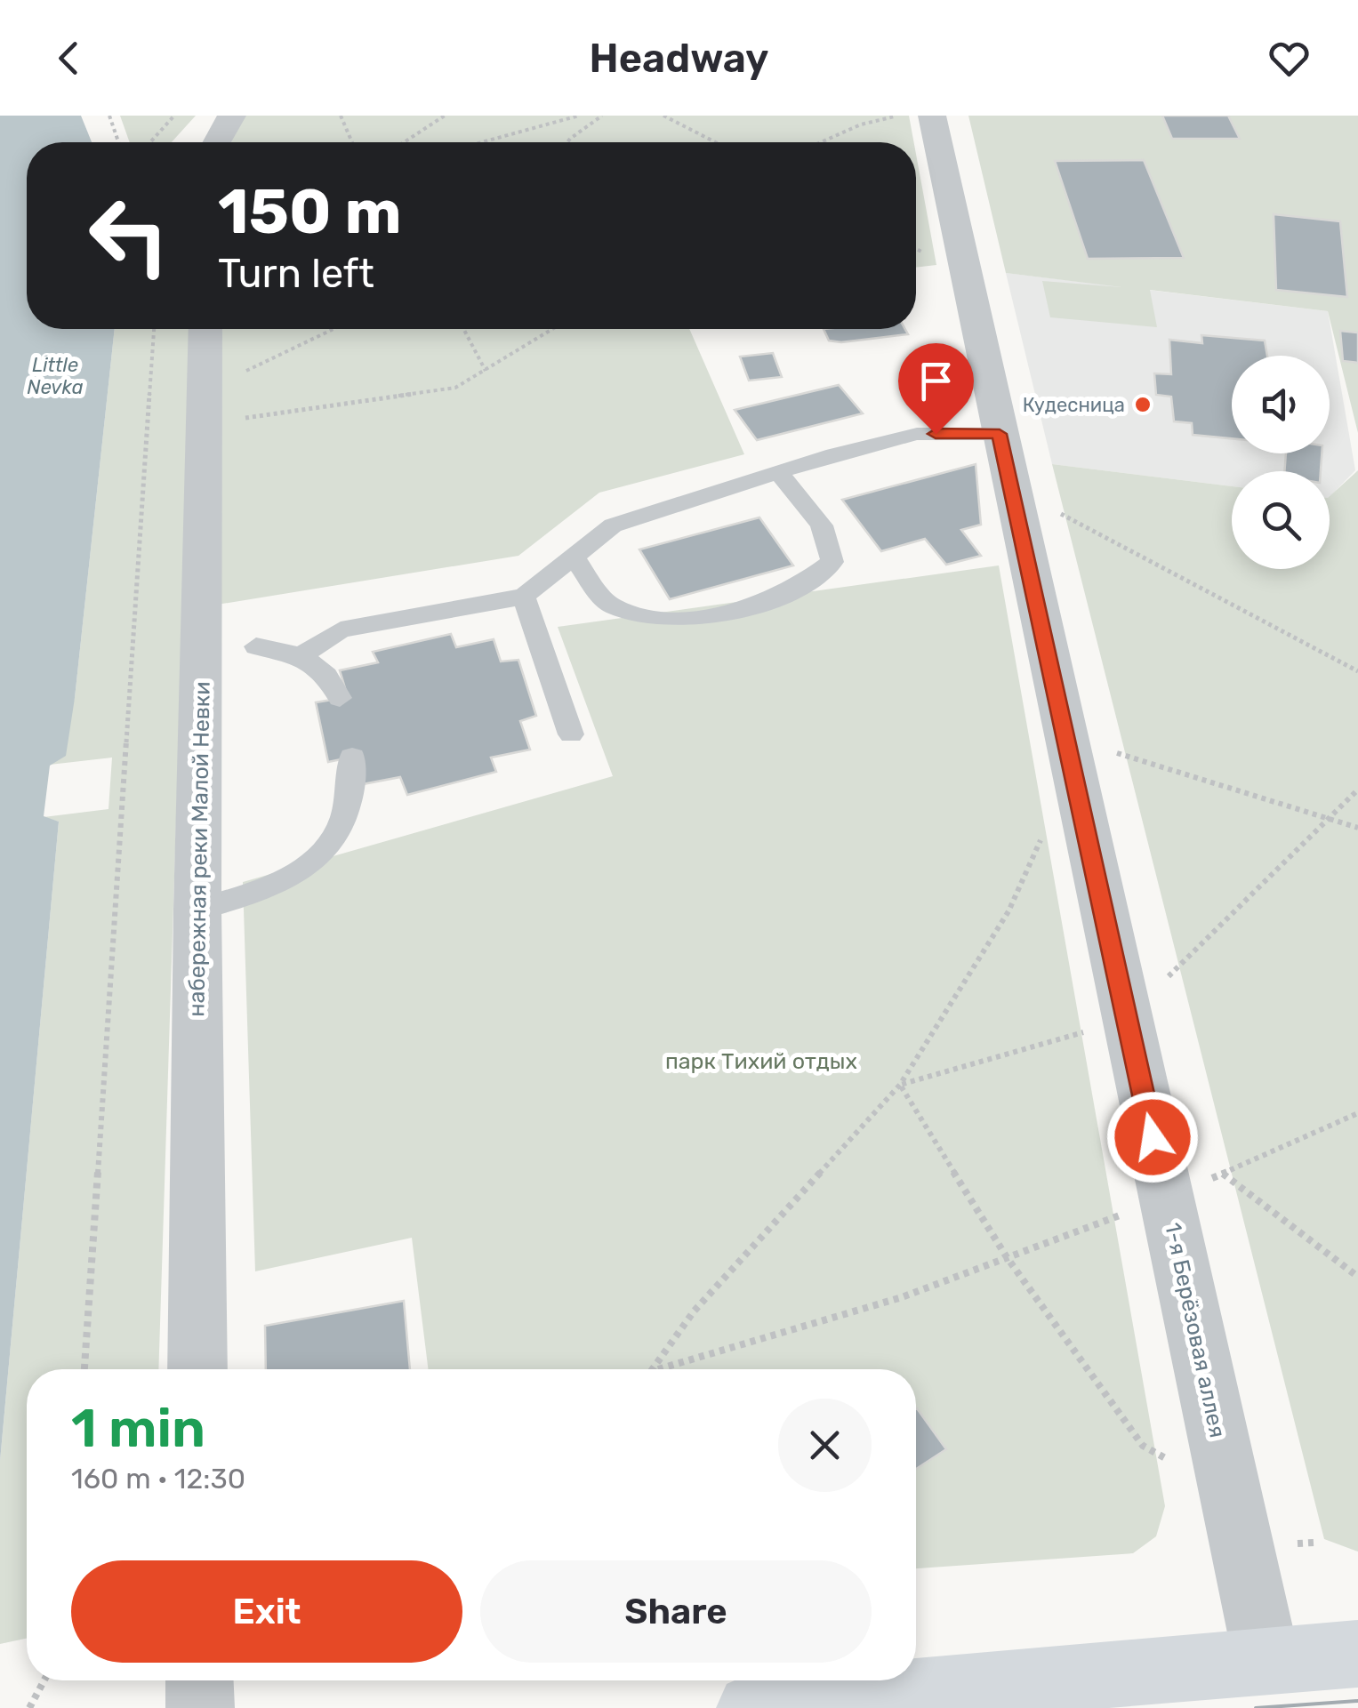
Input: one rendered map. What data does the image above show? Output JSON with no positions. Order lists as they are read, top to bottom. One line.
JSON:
{"streets":{"street":["набережная реки Малой Невки","1-я Берёзовая аллея"]},"water":["Little Nevka"],"parks":["парк Тихий отдых"],"places":["Кудесница"],"page":{"header":"Headway","turn":["150 m","Turn left"],"heading":["1 min","160 m · 12:30"],"buttons":["Exit","Share"]}}
